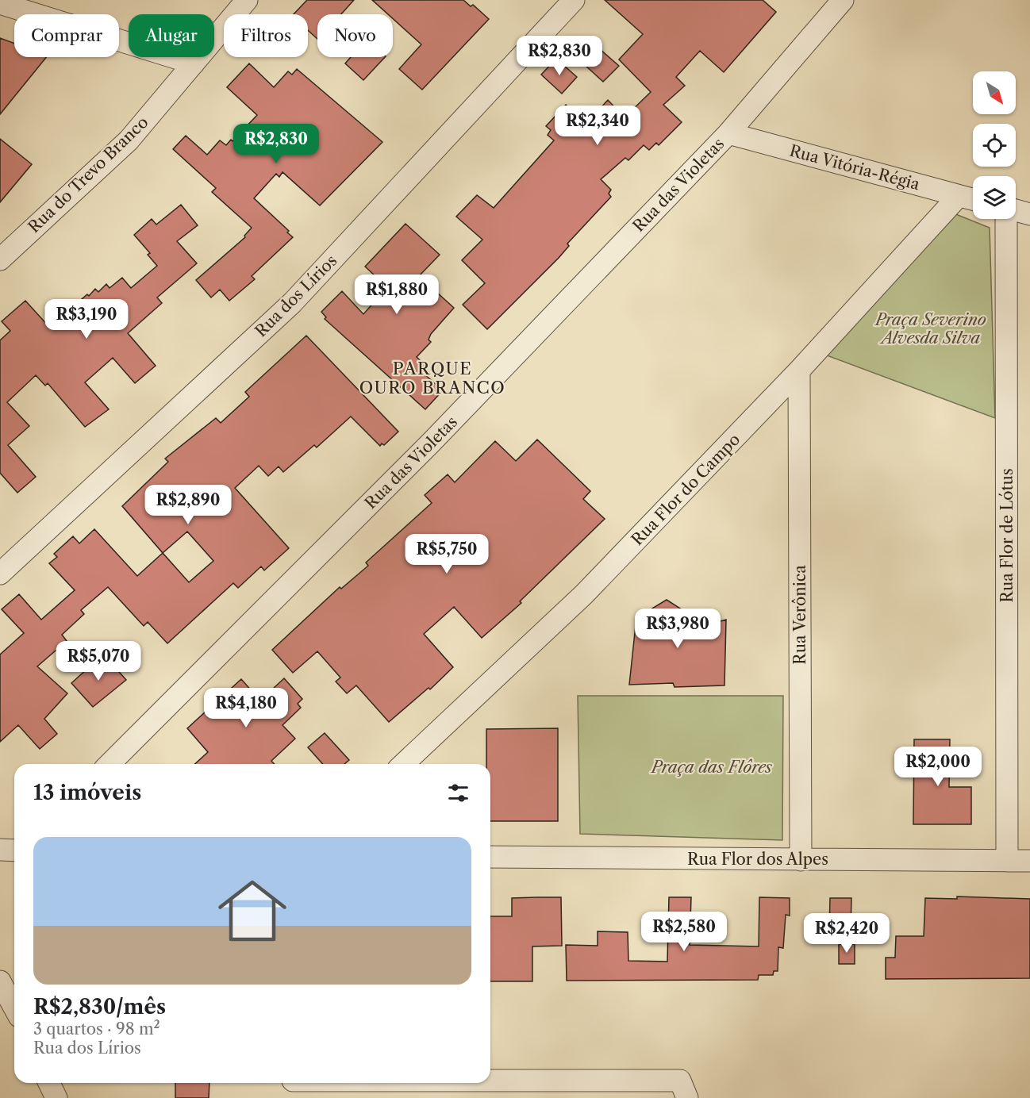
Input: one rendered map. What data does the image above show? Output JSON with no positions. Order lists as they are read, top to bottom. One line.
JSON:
{"streets":{"street":["Rua Vitória-Régia","Rua do Trevo Branco","Rua das Violetas","Rua dos Lírios","Rua Flor do Campo","Rua Flor de Lótus","Rua Verônica","Rua Flor dos Alpes"]},"crossings":[["Rua Vitória-Régia","Rua das Violetas"],["Rua Vitória-Régia","Rua Flor do Campo"],["Rua Flor do Campo","Rua Verônica"],["Rua Flor de Lótus","Rua Flor dos Alpes"],["Rua Verônica","Rua Flor dos Alpes"]],"districts":["PARQUE OURO BRANCO"],"parks":["Praça Severino Alvesda Silva","Praça das Flôres"],"north":"bottom right","page":{"chip":["Comprar","Alugar","Filtros","Novo"],"price":["R$2,830","R$2,340","R$2,830","R$1,880","R$3,190","R$2,890","R$5,750","R$3,980","R$5,070","R$4,180","R$2,000","R$2,580","R$2,420"],"heading":"13 imóveis","list":[{"name":"R$2,830/mês","note":"3 quartos · 98 m² · Rua dos Lírios"}]}}
